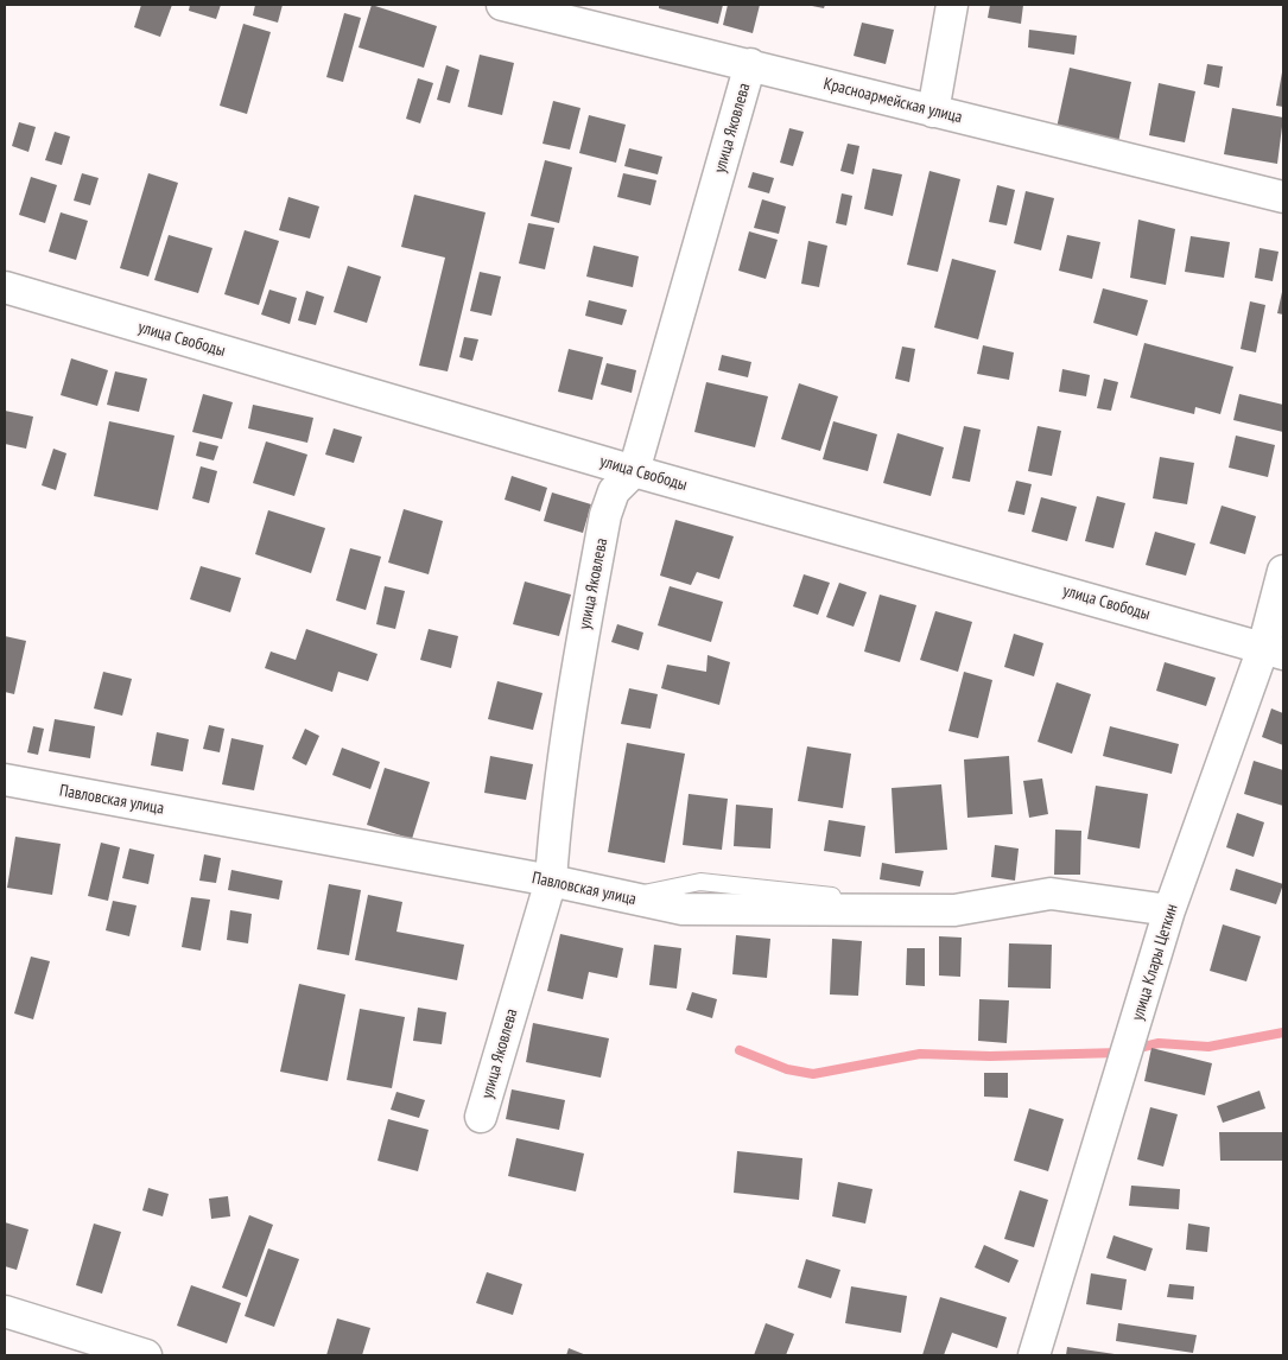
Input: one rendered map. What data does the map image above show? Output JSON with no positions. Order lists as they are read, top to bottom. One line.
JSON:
{"streets":{"street":["Красноармейская улица","улица Яковлева","улица Свободы","Павловская улица","улица Клары Цеткин"]},"crossings":[["Красноармейская улица","улица Яковлева"],["улица Яковлева","улица Свободы"],["улица Яковлева","Павловская улица"],["улица Свободы","улица Клары Цеткин"],["Павловская улица","улица Клары Цеткин"]]}
